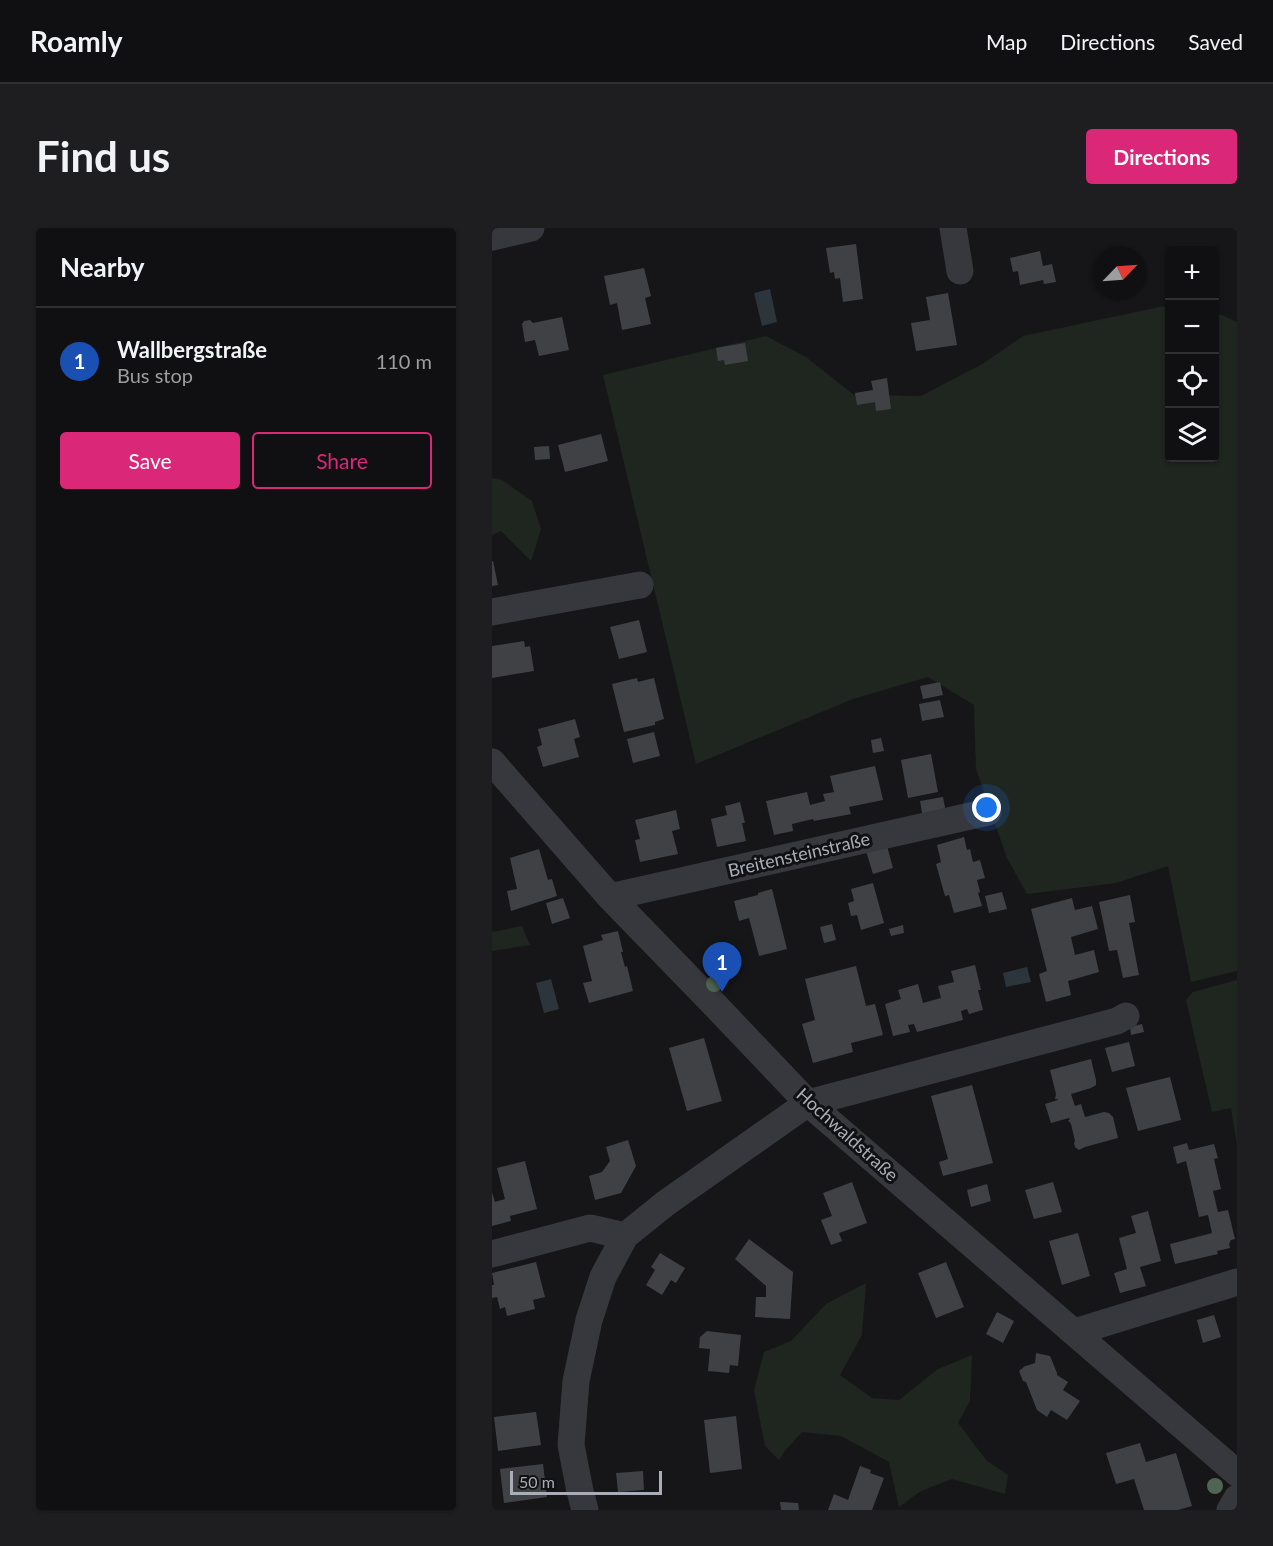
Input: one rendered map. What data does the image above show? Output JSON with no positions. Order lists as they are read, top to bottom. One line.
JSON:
{"streets":{"street":["Breitensteinstraße","Hochwaldstraße"]},"crossings":[["Breitensteinstraße","Hochwaldstraße"]],"scale_bar":"50 m","north":"top right","page":{"header":"Roamly","nav":["Map","Directions","Saved"],"buttons":["Directions",["Save","Share"]],"title":"Find us","heading":"Nearby","map_buttons":["+","−"],"list":[{"mark":"1","name":"Wallbergstraße","note":"Bus stop","value":"110 m"}],"pins":"1","scale":"50 m"}}
